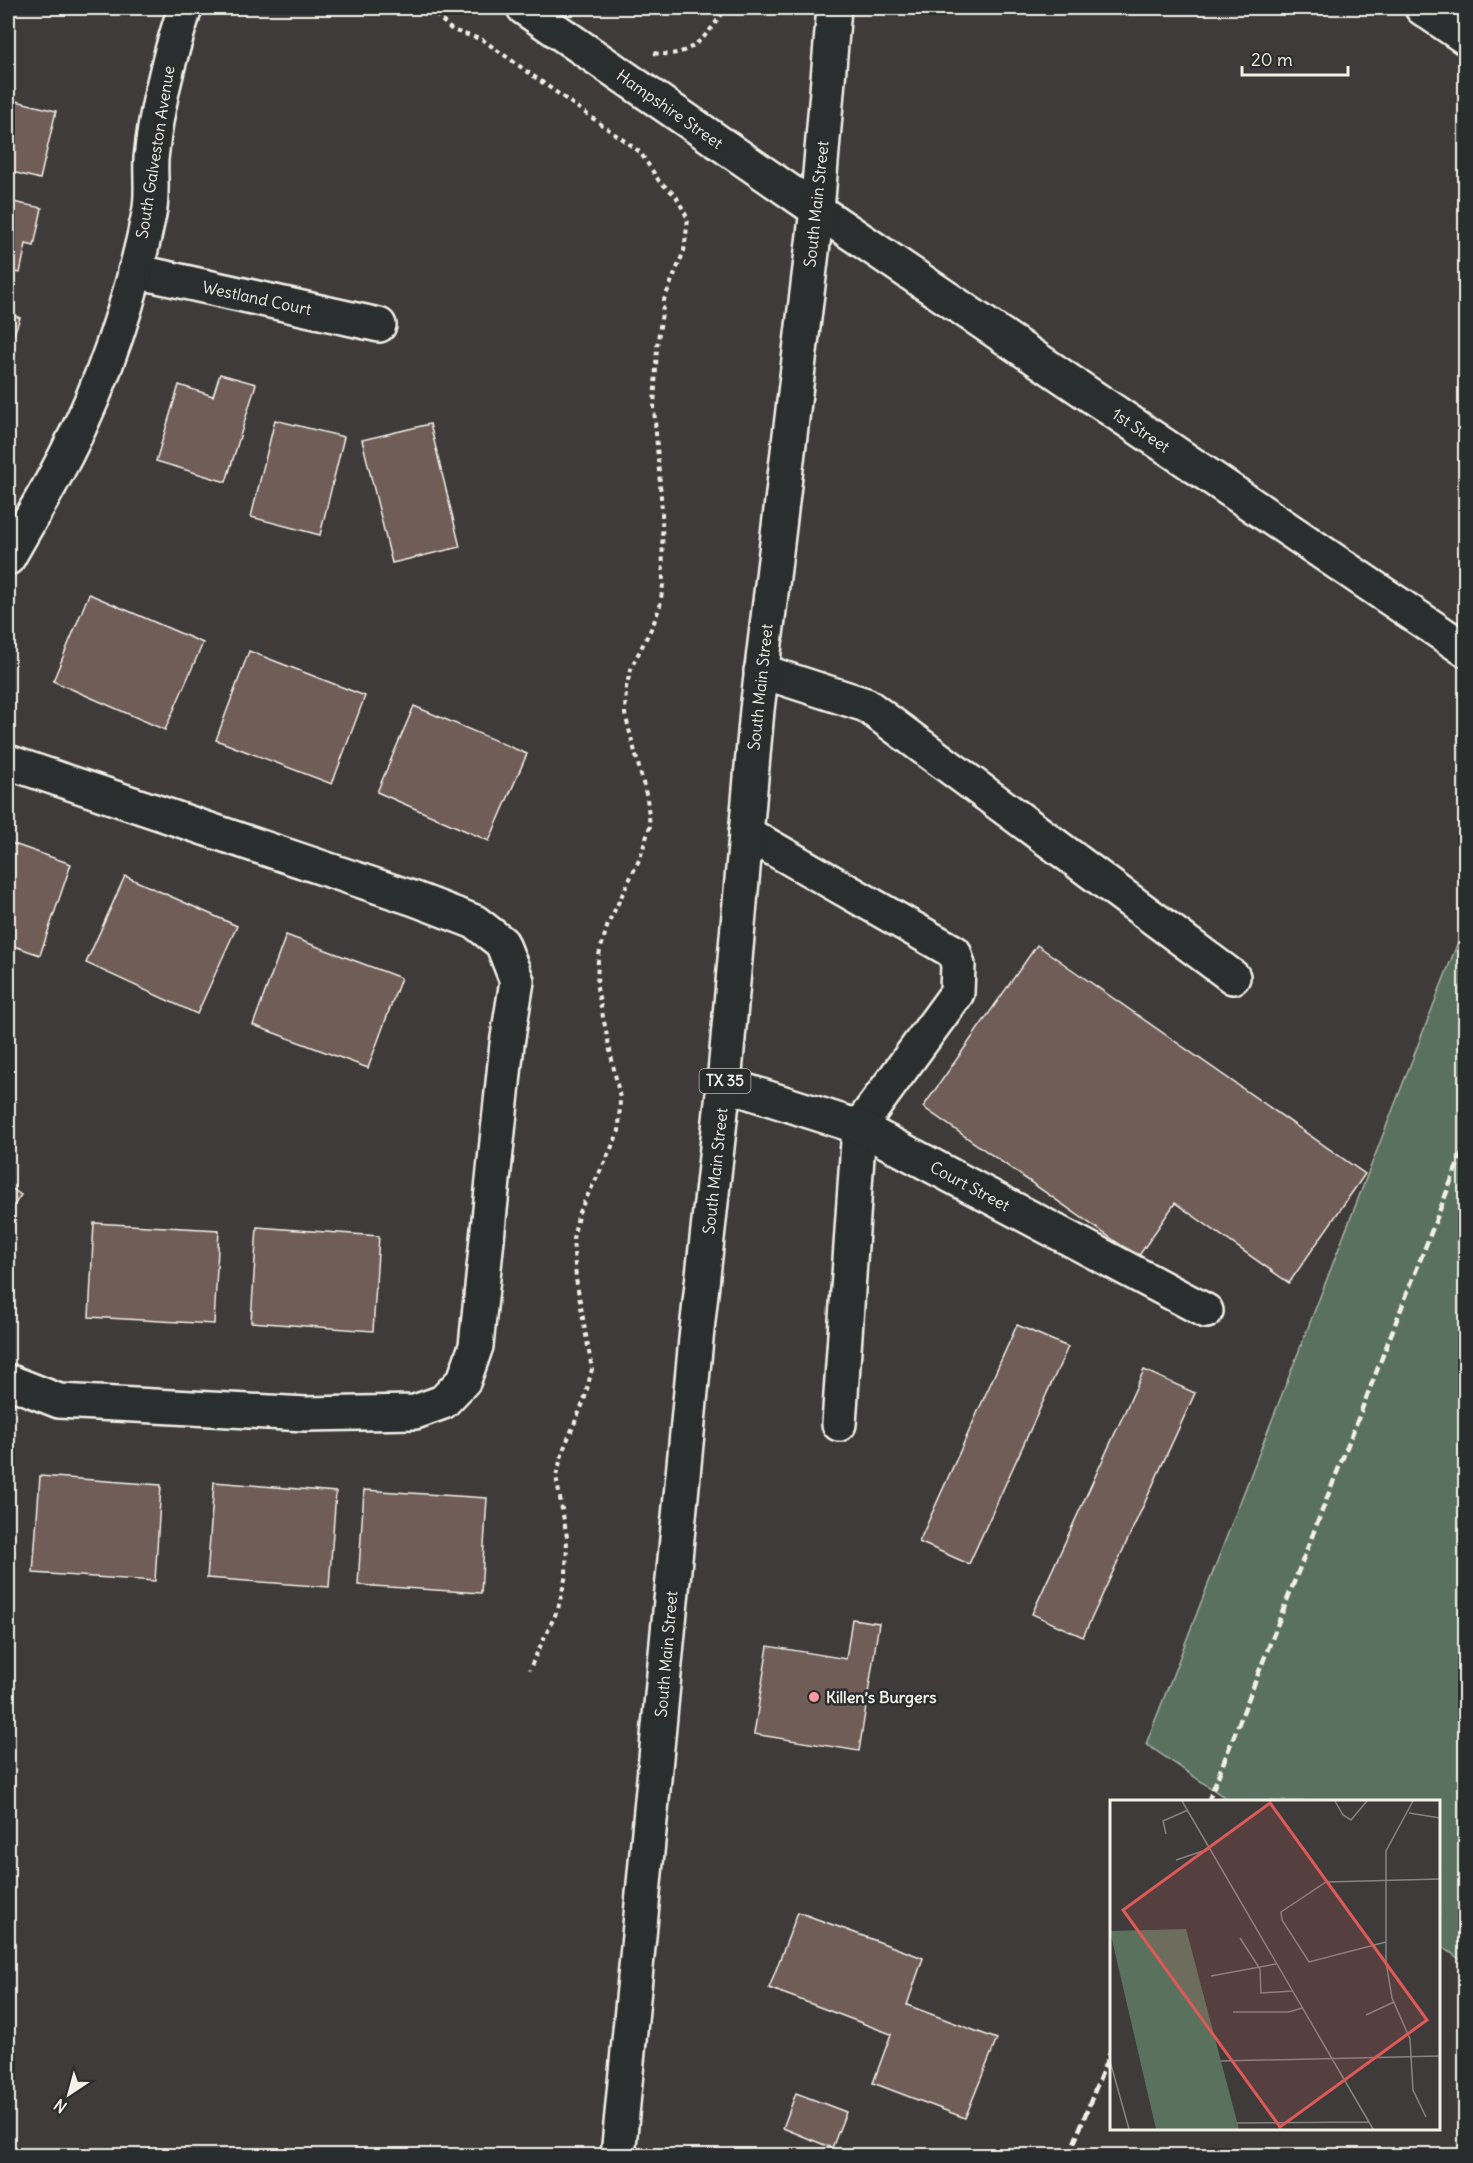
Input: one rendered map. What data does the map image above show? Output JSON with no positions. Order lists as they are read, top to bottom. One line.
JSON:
{"streets":{"street":["Hampshire Street","South Galveston Avenue","South Main Street","Westland Court","1st Street","TX 35","Court Street"]},"crossings":[["Hampshire Street","South Main Street"],["Hampshire Street","1st Street"],["South Galveston Avenue","Westland Court"],["South Main Street","1st Street"],["South Main Street","Court Street"]],"places":["Killen’s Burgers"],"scale_bar":"20 m","north":"bottom left"}
